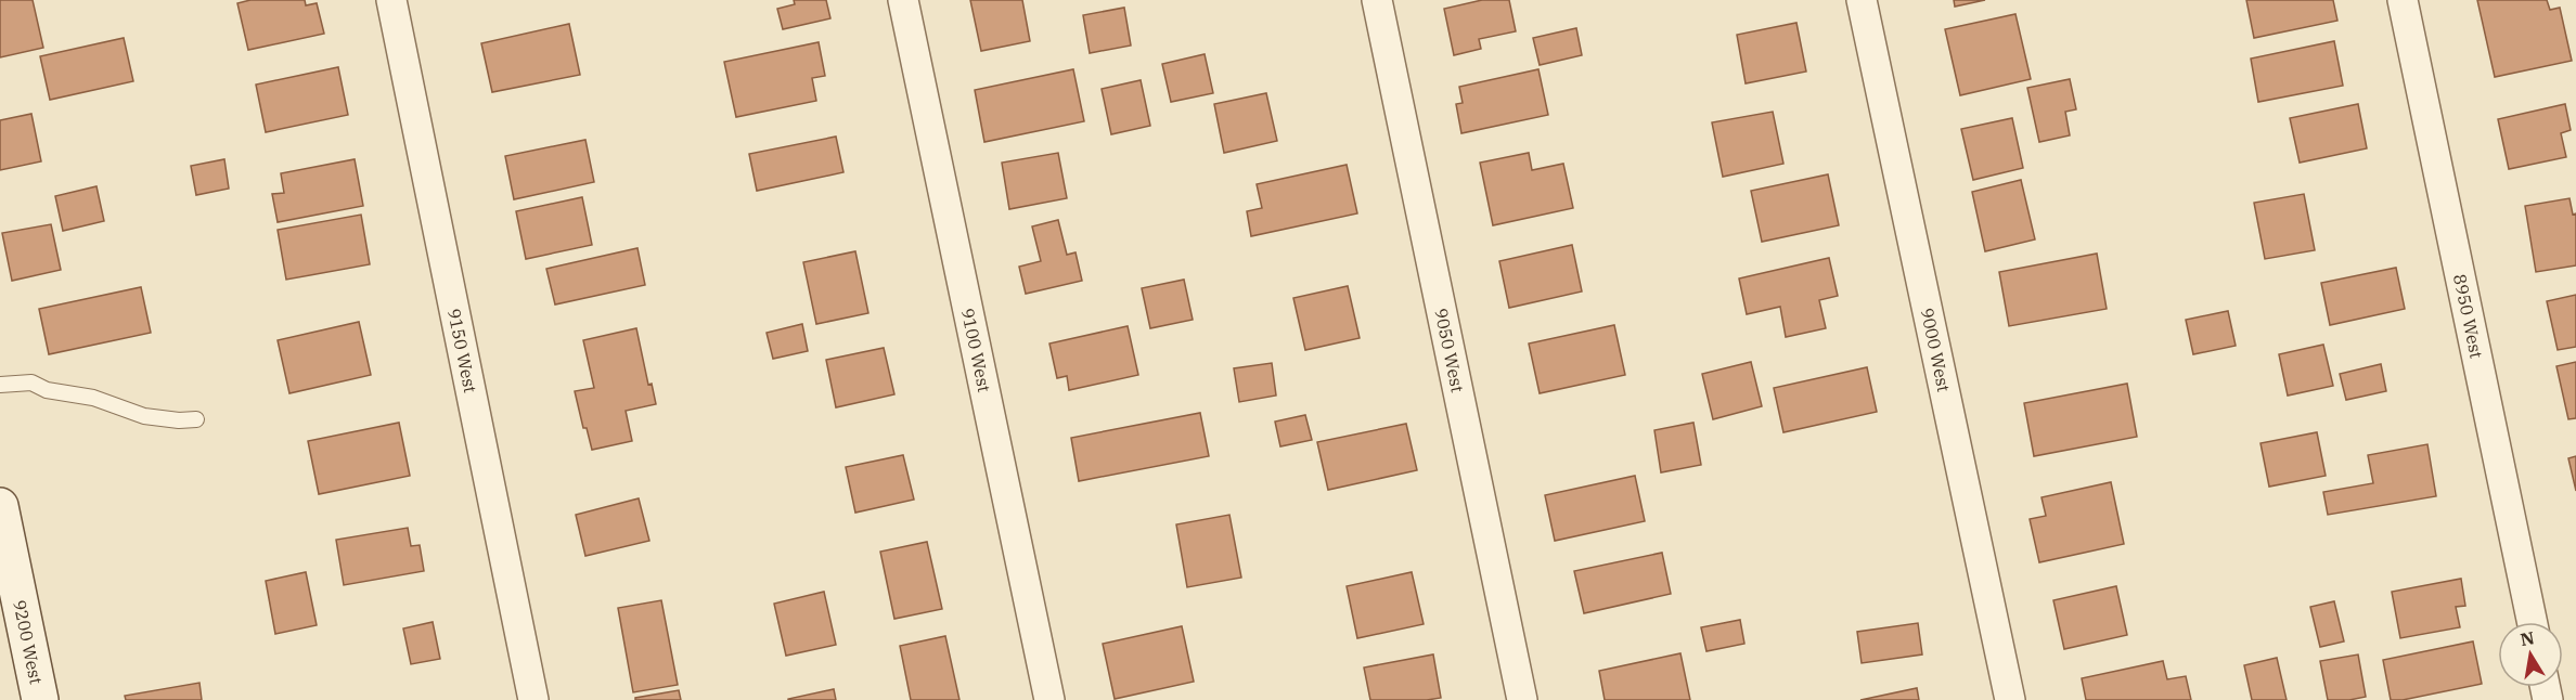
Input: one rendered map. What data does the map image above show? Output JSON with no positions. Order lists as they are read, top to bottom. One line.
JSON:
{"streets":{"street":["8950 West","9150 West","9100 West","9050 West","9000 West","9200 West"]},"north":"top"}
